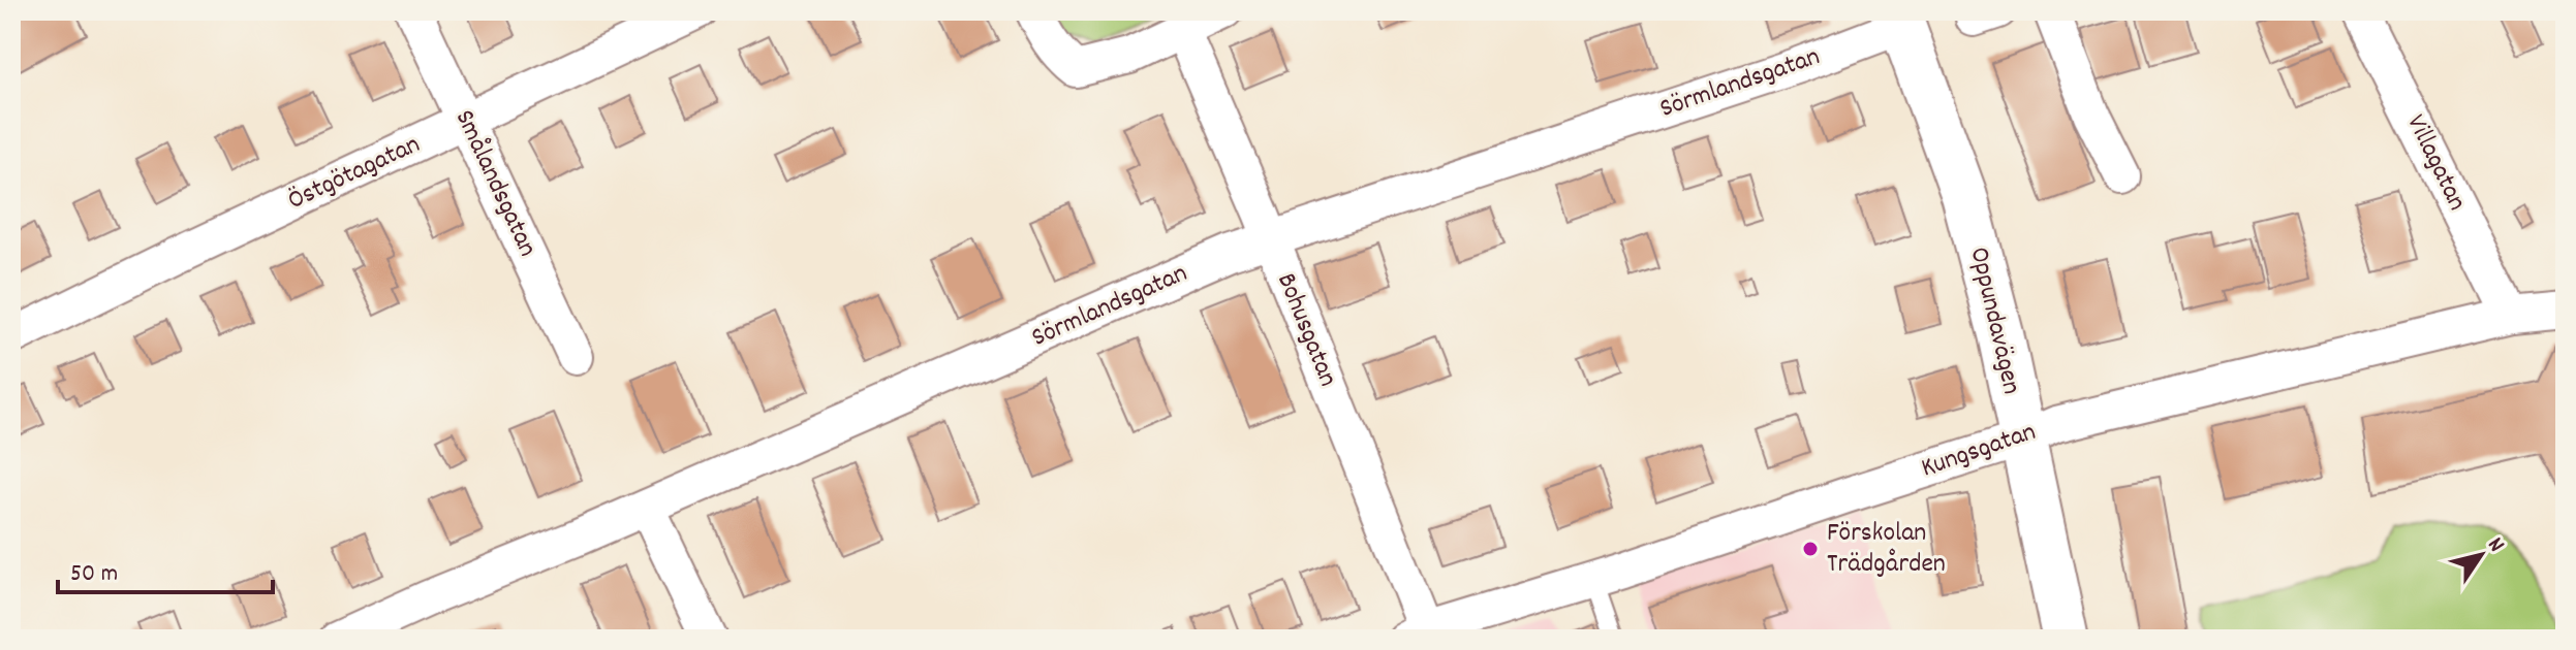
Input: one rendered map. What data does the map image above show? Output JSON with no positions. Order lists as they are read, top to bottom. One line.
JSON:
{"streets":{"main road":["Oppundavägen"],"street":["Sörmlandsgatan","Villagatan","Östgötagatan","Smålandsgatan","Bohusgatan","Kungsgatan"]},"crossings":[["Sörmlandsgatan","Oppundavägen"],["Sörmlandsgatan","Bohusgatan"],["Villagatan","Kungsgatan"],["Östgötagatan","Smålandsgatan"],["Oppundavägen","Kungsgatan"],["Bohusgatan","Kungsgatan"]],"places":["Förskolan Trädgården"],"scale_bar":"50 m","north":"top right"}
